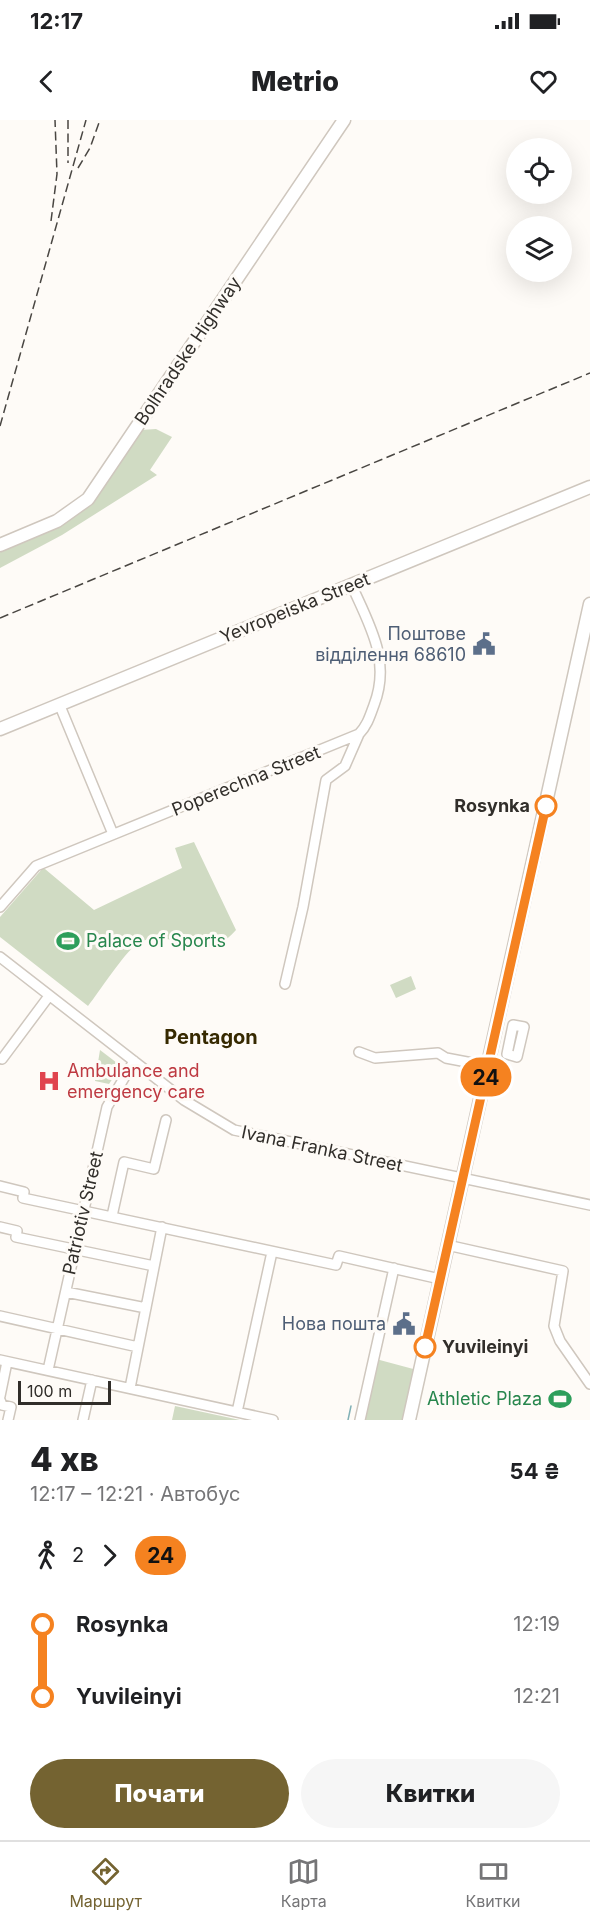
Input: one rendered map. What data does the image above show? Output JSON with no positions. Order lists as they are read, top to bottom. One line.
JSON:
{"streets":{"main road":["Bolhradske Highway","Yevropeiska Street"],"street":["Poperechna Street","Ivana Franka Street","Patriotiv Street"]},"crossings":[["Ivana Franka Street","Patriotiv Street"]],"districts":["Pentagon"],"places":{"public building":["Поштове відділення 68610","Нова пошта"],"other":["Rosynka","Yuvileinyi"],"sports":["Palace of Sports","Athletic Plaza"],"hospital":["Ambulance and emergency care"]},"lines":["bus line 24"],"scale_bar":"100 m","page":{"status":"12:17","header":"Metrio","on_map":"24","scale":"100 m","heading":["4 хв","12:17 – 12:21 · Автобус","54 ₴"],"legs":["2","24"],"list":[{"name":"Rosynka","value":"12:19"},{"name":"Yuvileinyi","value":"12:21"}],"buttons":["Почати","Квитки"],"tabs":["Маршрут","Карта","Квитки"]}}
